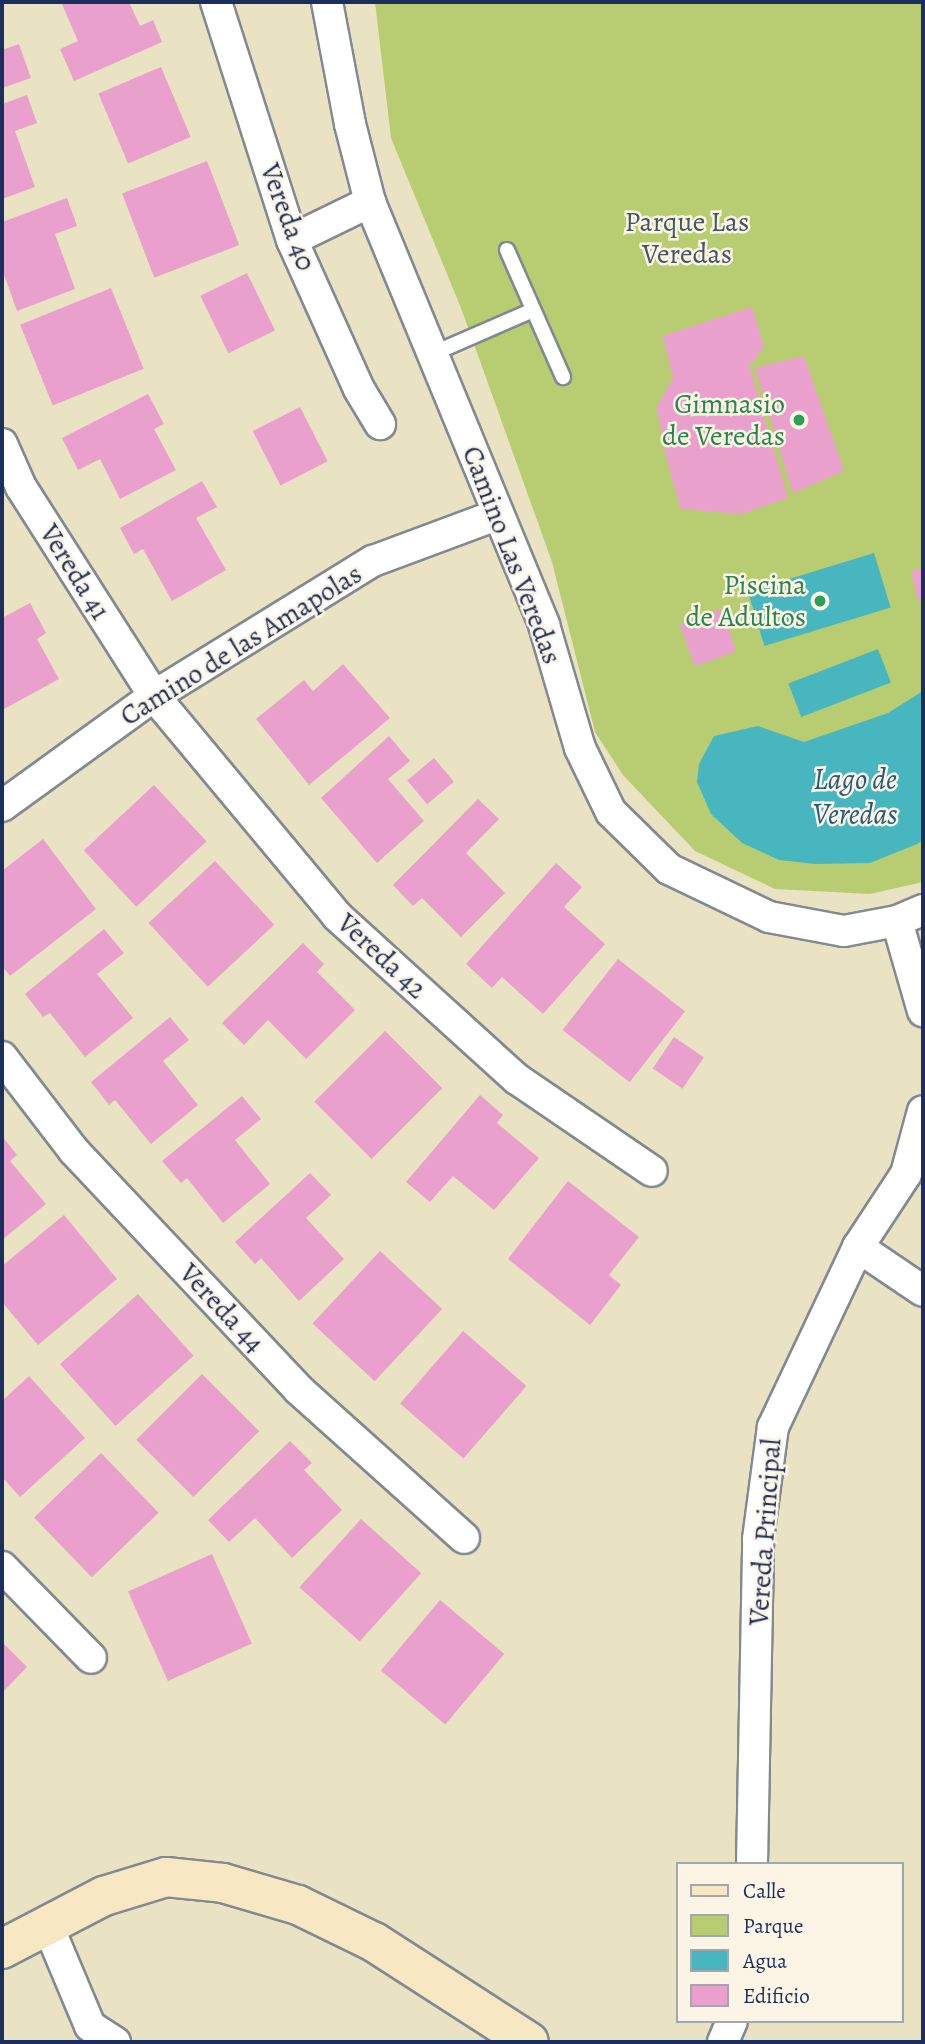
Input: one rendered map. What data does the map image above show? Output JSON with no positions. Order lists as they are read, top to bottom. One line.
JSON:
{"streets":{"street":["Vereda 40","Camino Las Veredas","Vereda 41","Camino de las Amapolas","Vereda 42","Vereda 44","Vereda Principal"]},"crossings":[["Camino Las Veredas","Camino de las Amapolas"],["Vereda 41","Camino de las Amapolas"],["Vereda 41","Vereda 42"],["Camino de las Amapolas","Vereda 42"]],"water":["Lago de Veredas"],"parks":["Parque Las Veredas"],"places":["Gimnasio de Veredas","Piscina de Adultos"],"legend":["Calle","Parque","Agua","Edificio"]}
